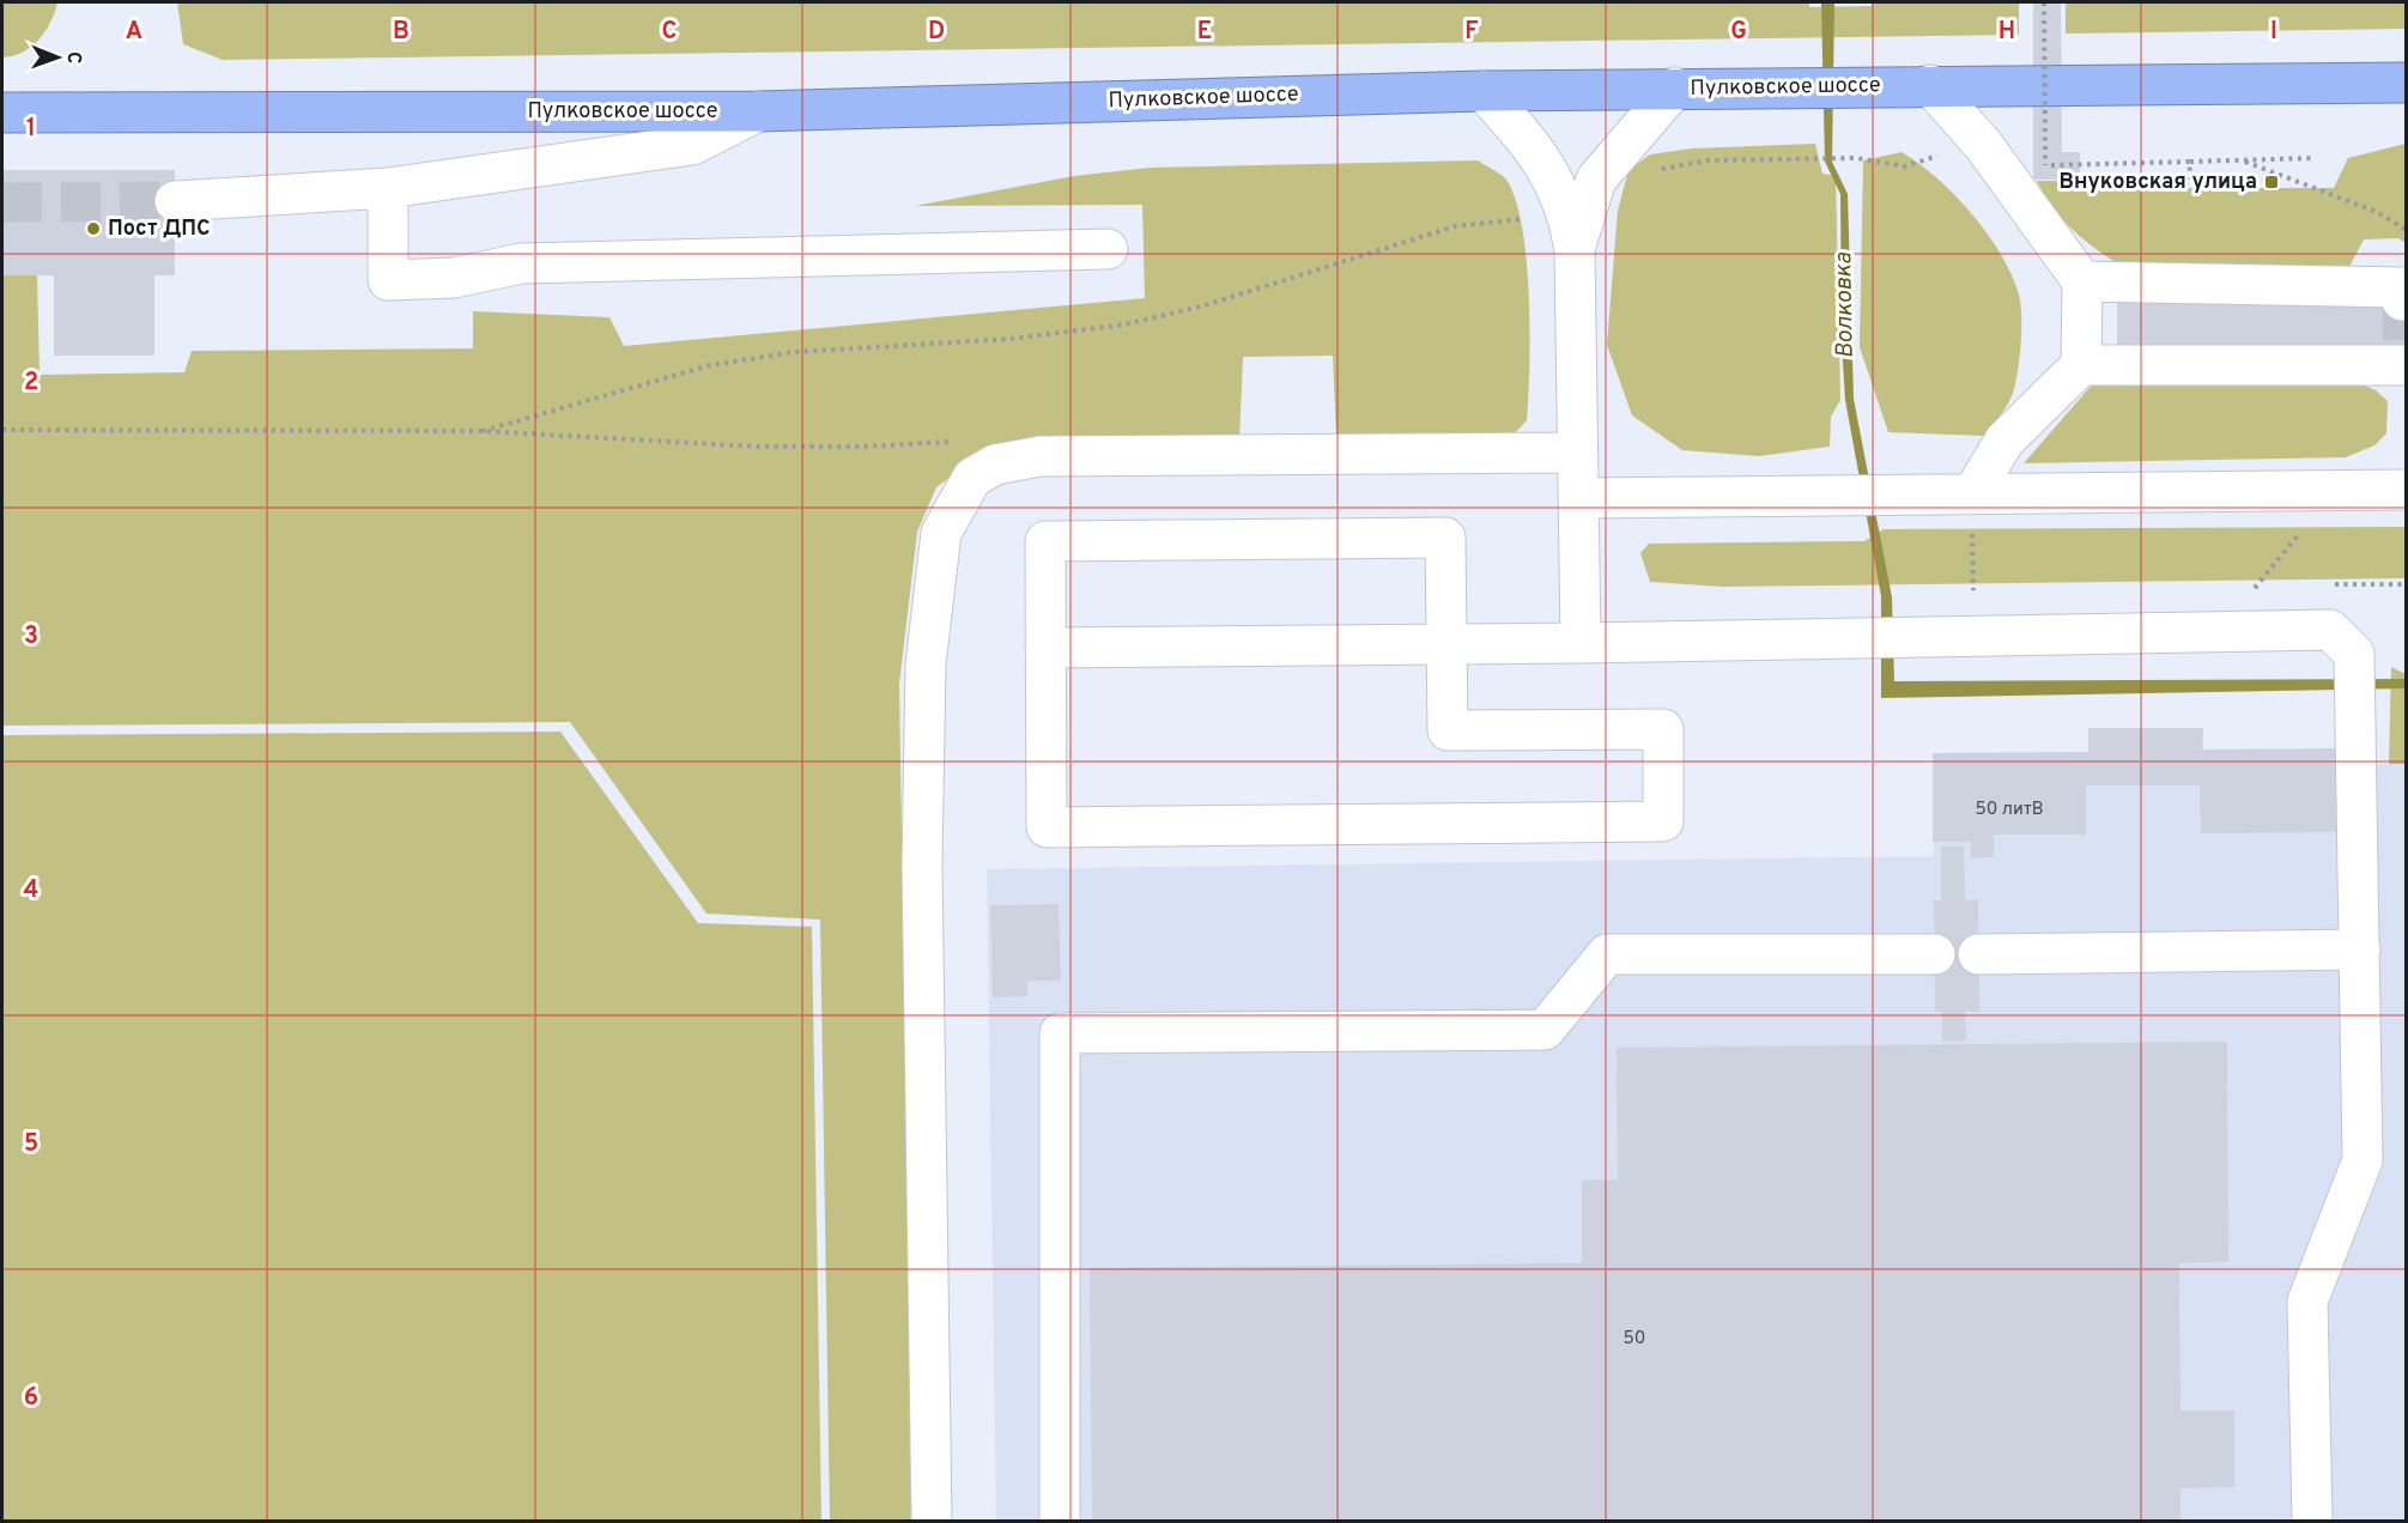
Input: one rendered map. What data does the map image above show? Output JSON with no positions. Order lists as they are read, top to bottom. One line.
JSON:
{"streets":{"highway":["Пулковское шоссе"]},"water":["Волковка"],"places":{"transit":["Внуковская улица"],"other":["Пост ДПС"]},"house_numbers":["50 литВ","50"],"north":"right","grid":{"columns":["A","B","C","D","E","F","G","H","I"],"rows":["1","2","3","4","5","6"]}}
